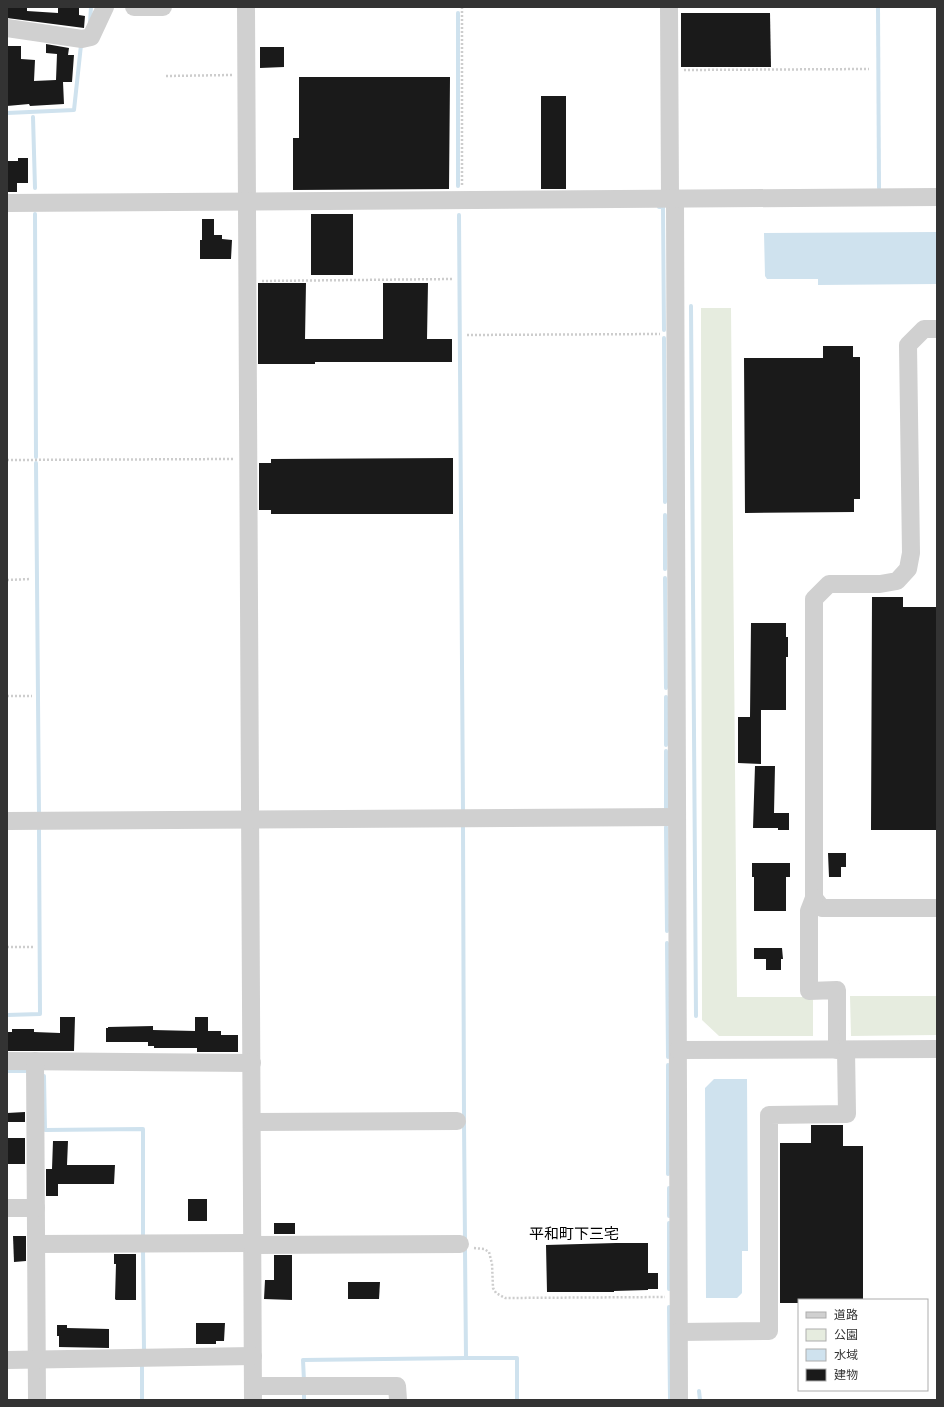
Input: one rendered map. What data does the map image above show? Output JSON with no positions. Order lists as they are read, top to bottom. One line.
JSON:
{"districts":["平和町下三宅"],"legend":["道路","公園","水域","建物"]}
